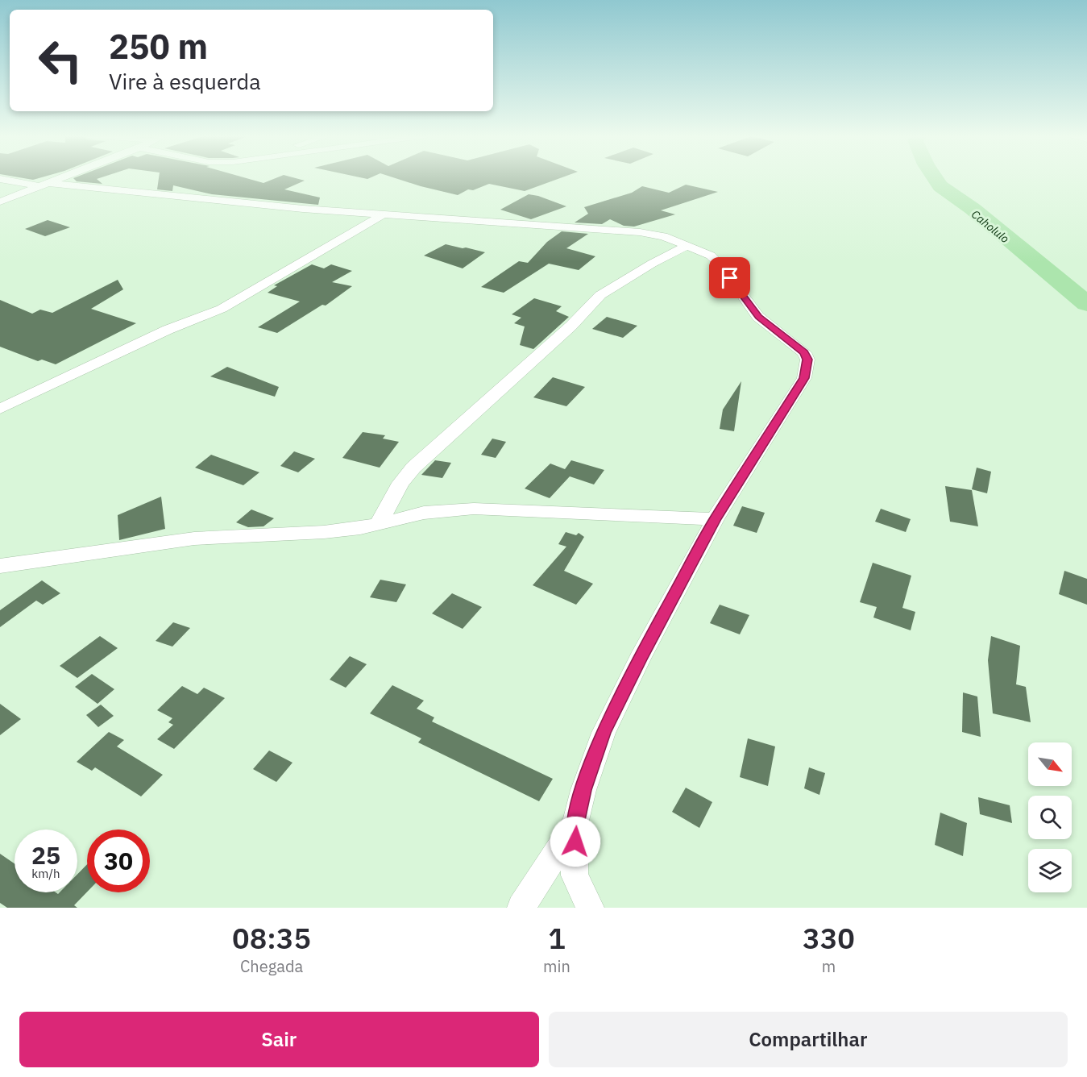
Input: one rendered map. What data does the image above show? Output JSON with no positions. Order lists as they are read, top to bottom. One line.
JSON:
{"water":["Caholulo"],"north":"bottom right","page":{"turn":["250 m","Vire à esquerda"],"speed":"25 km/h","limit":"30","eta":["08:35","Chegada","1","min","330","m"],"buttons":["Sair","Compartilhar"]}}
